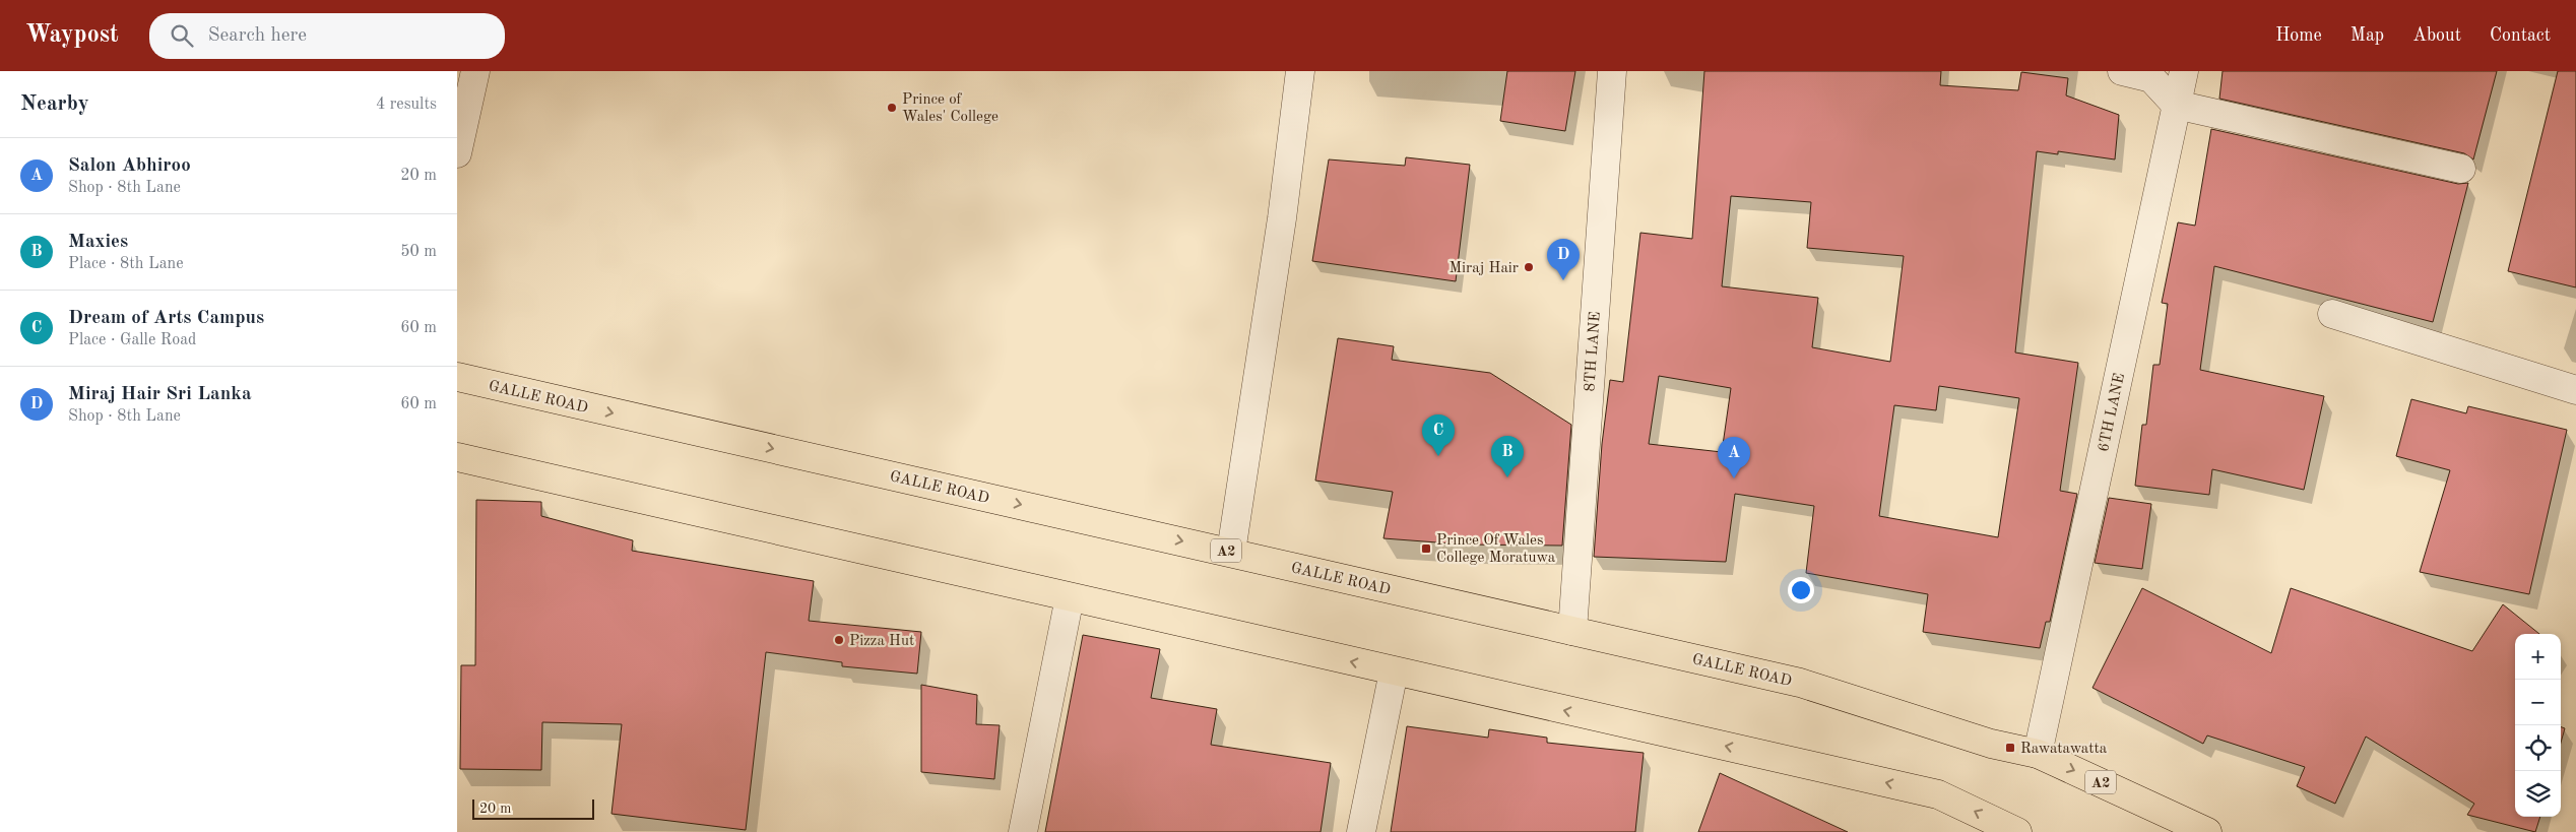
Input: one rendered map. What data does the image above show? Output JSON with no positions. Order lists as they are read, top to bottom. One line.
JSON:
{"streets":{"highway":["GALLE ROAD","A2"],"street":["8TH LANE","6TH LANE"]},"crossings":[["8TH LANE","GALLE ROAD"],["GALLE ROAD","6TH LANE"]],"places":{"other":["Prince of Wales' College","Miraj Hair","Pizza Hut"],"transit":["Prince Of Wales College Moratuwa","Rawatawatta"]},"scale_bar":"20 m","page":{"header":"Waypost","search":"Search here","nav":["Home","Map","About","Contact"],"heading":["Nearby","4 results"],"list":[{"mark":"A","name":"Salon Abhiroo","note":"Shop · 8th Lane","value":"20 m"},{"mark":"B","name":"Maxies","note":"Place · 8th Lane","value":"50 m"},{"mark":"C","name":"Dream of Arts Campus","note":"Place · Galle Road","value":"60 m"},{"mark":"D","name":"Miraj Hair Sri Lanka","note":"Shop · 8th Lane","value":"60 m"}],"pins":["D","C","B","A"],"map_buttons":["+","−"],"scale":"20 m"}}
